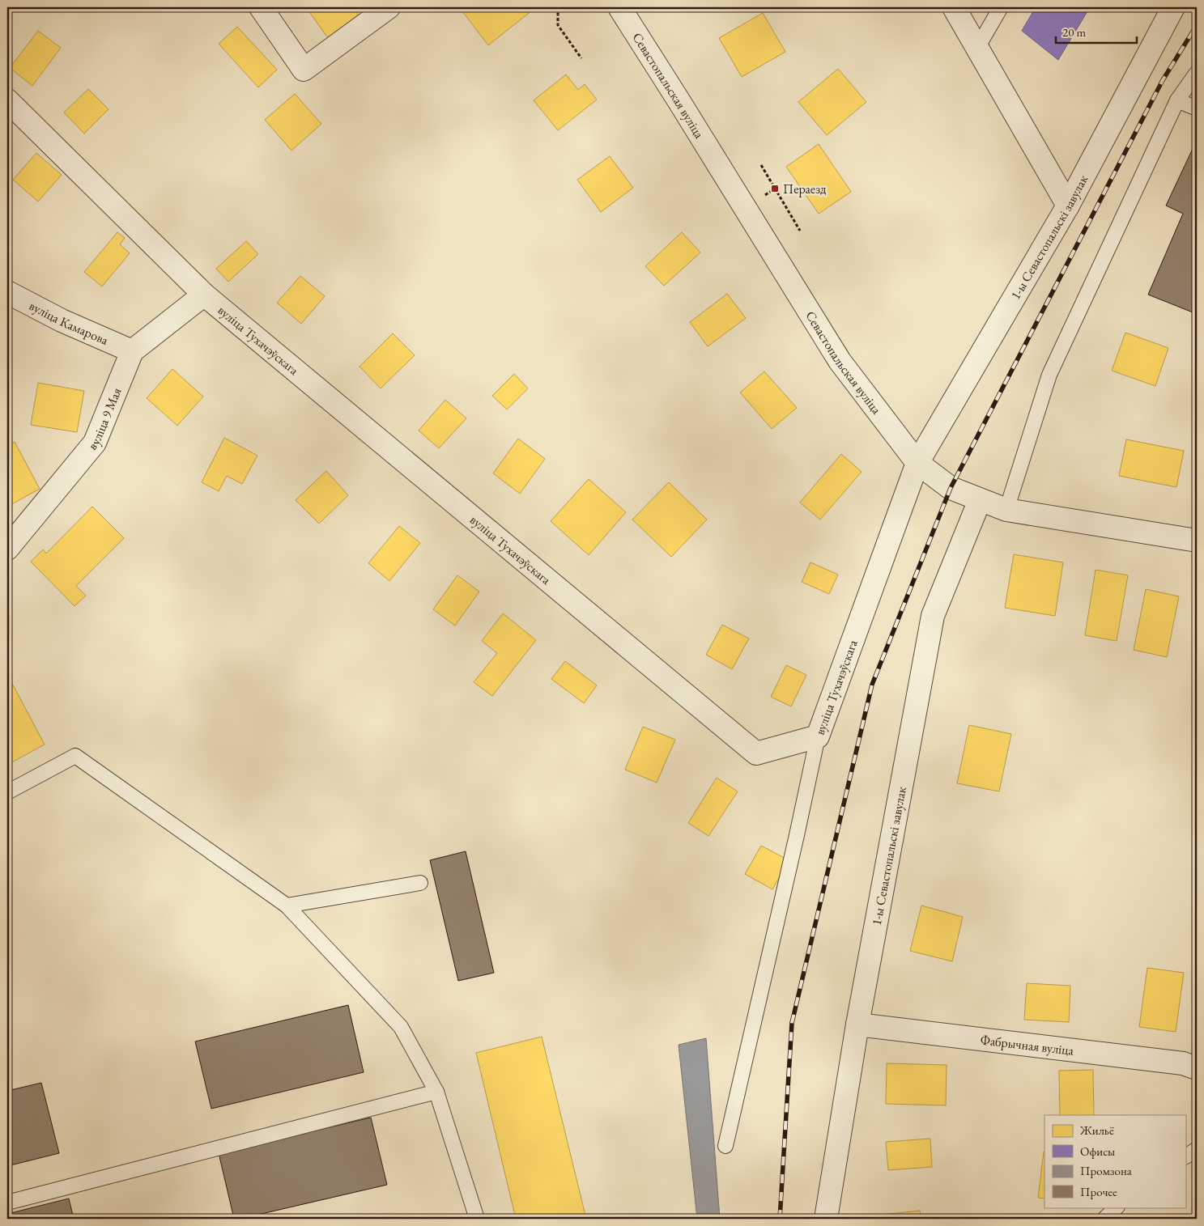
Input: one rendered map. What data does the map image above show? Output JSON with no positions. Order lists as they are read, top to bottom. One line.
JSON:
{"streets":{"street":["Севастопальская вуліца","1-ы Севастопальскі завулак","вуліца Камарова","вуліца Тухачэўскага","вуліца 9 Мая","Фабрычная вуліца"]},"crossings":[["Севастопальская вуліца","1-ы Севастопальскі завулак"],["Севастопальская вуліца","вуліца Тухачэўскага"],["1-ы Севастопальскі завулак","вуліца Тухачэўскага"],["1-ы Севастопальскі завулак","Фабрычная вуліца"],["вуліца Камарова","вуліца 9 Мая"],["вуліца Тухачэўскага","вуліца 9 Мая"]],"places":{"transit":["Пераезд"]},"legend":["Жильё","Офисы","Промзона","Прочее"],"scale_bar":"20 m"}
